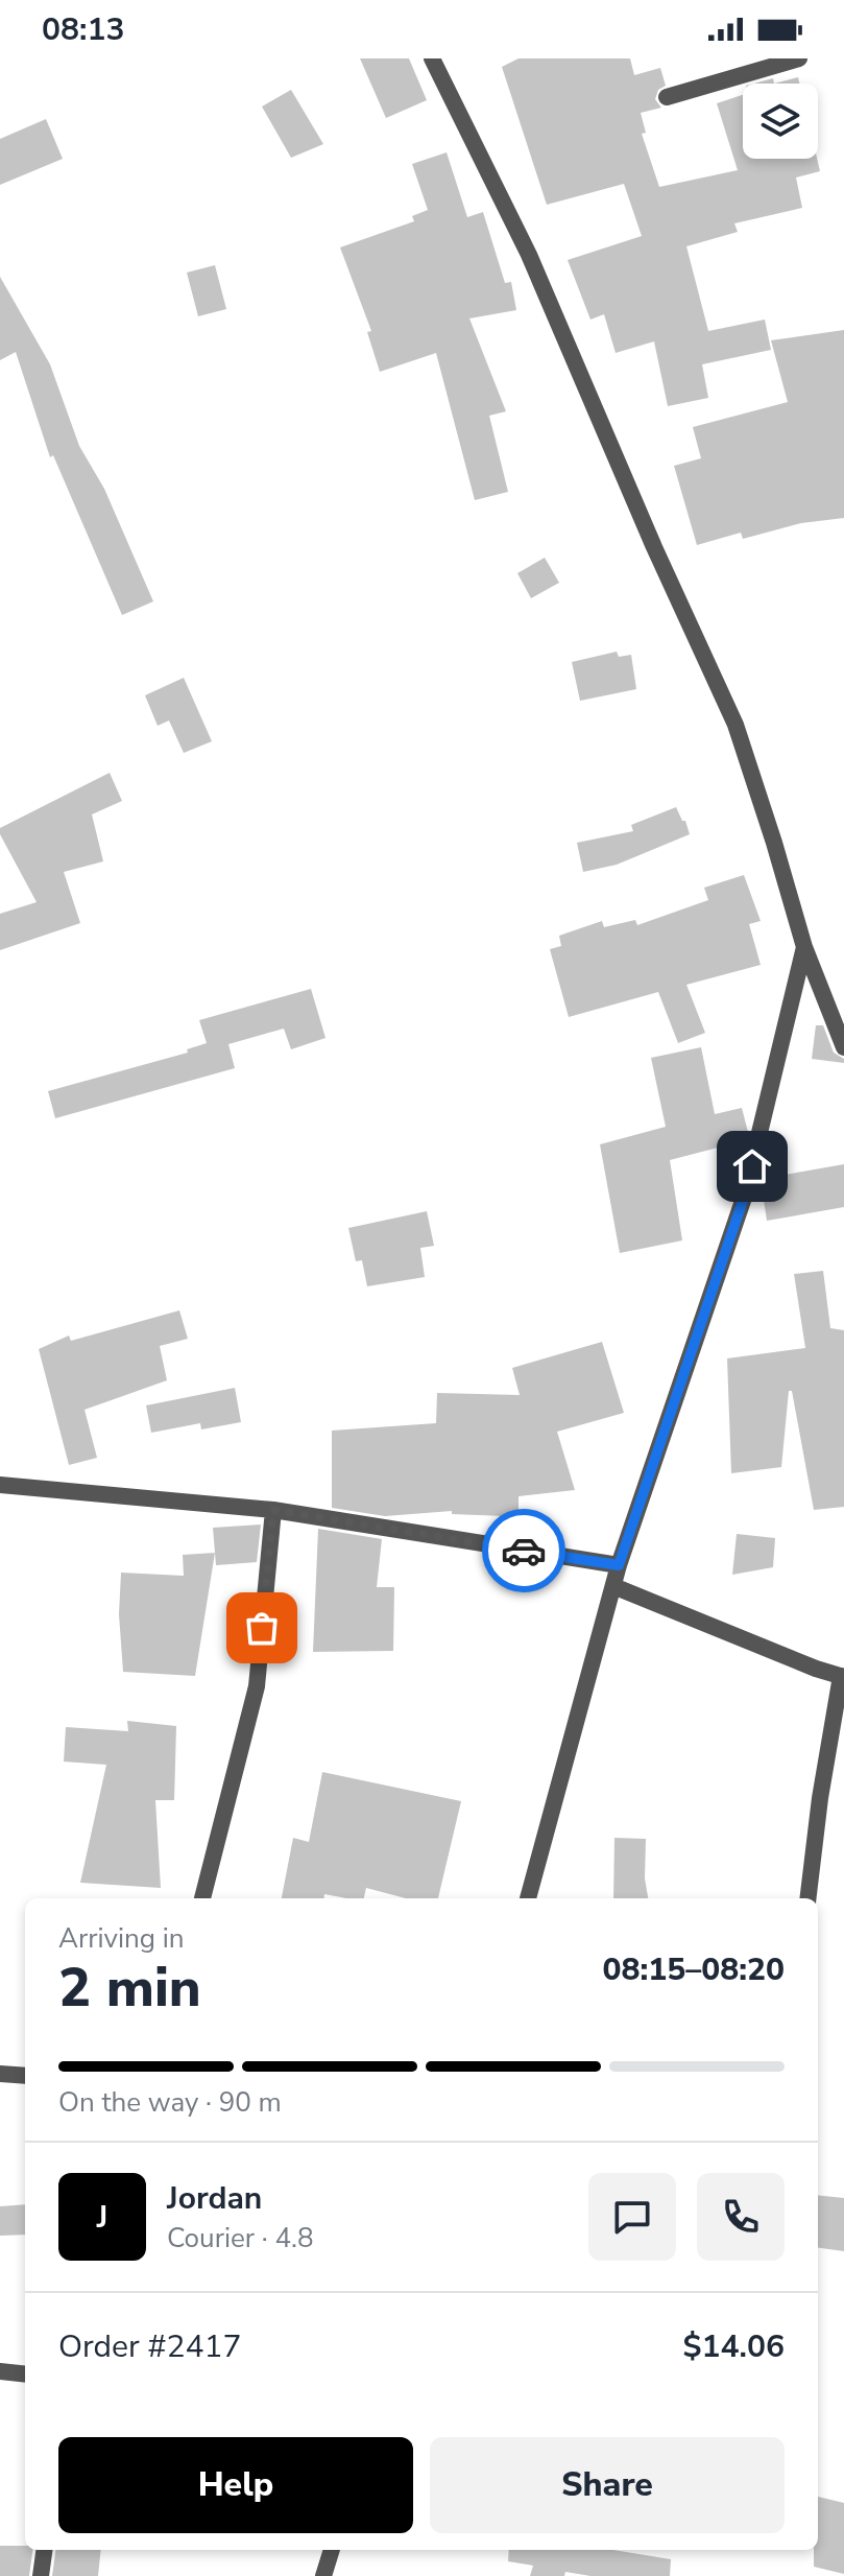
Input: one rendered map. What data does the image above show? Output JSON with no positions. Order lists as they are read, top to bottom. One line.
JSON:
{"page":{"status":"08:13","heading":["2 min","Arriving in","08:15–08:20"],"panel":["Jordan","Courier · 4.8","Order #2417","$14.06"],"bar":"On the way · 90 m","round":"J","buttons":["Help","Share"]}}
